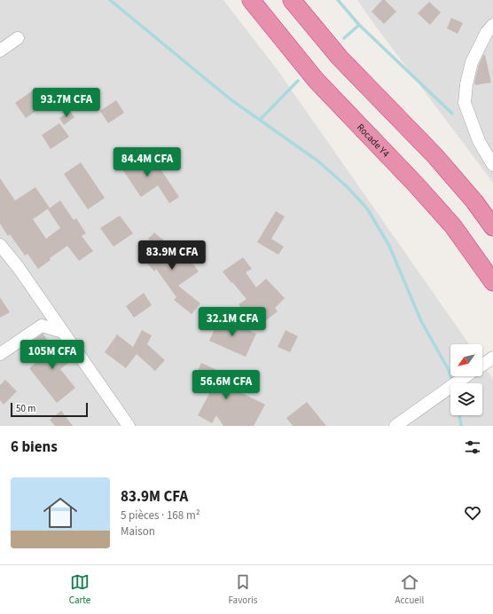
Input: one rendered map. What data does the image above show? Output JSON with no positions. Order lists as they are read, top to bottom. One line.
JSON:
{"streets":{"highway":["Rocade Y4"]},"scale_bar":"50 m","north":"bottom left","page":{"price":["93.7M CFA","84.4M CFA","83.9M CFA","32.1M CFA","105M CFA","56.6M CFA"],"scale":"50 m","heading":"6 biens","list":[{"name":"83.9M CFA","note":"5 pièces · 168 m² · Maison"}],"tabs":["Carte","Favoris","Accueil"]}}
